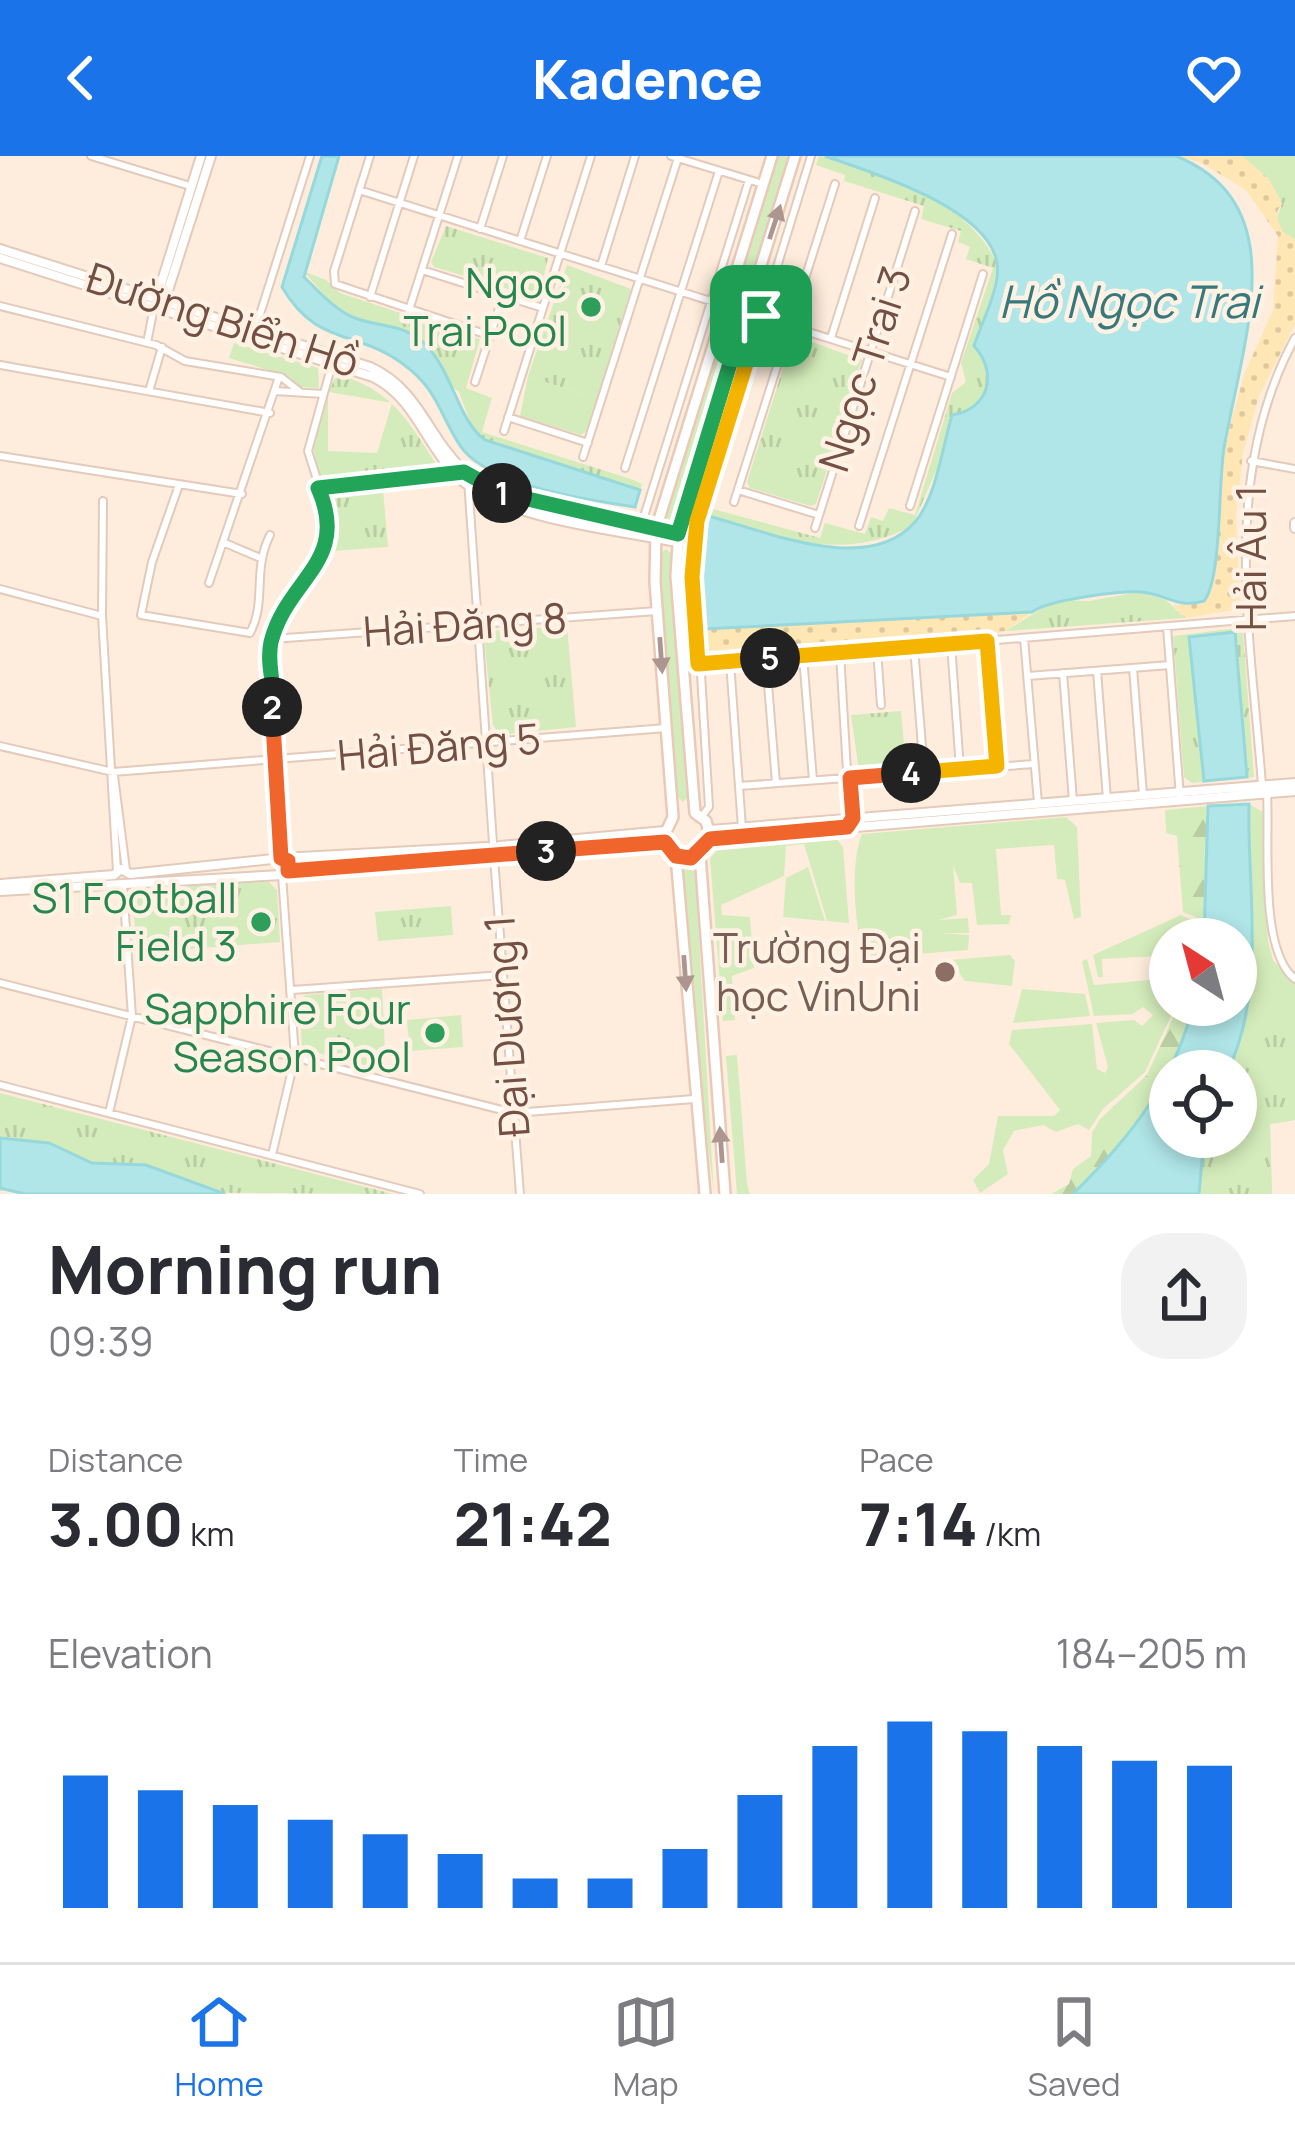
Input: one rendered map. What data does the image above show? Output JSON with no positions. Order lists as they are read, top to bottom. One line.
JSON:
{"streets":{"street":["Đường Biển Hồ","Ngọc Trai 3","Hải Âu 1","Hải Đăng 8","Hải Đăng 5","Đại Dương 1"]},"crossings":[["Đường Biển Hồ","Đại Dương 1"],["Hải Đăng 8","Đại Dương 1"],["Hải Đăng 5","Đại Dương 1"]],"water":["Hồ Ngọc Trai"],"places":["Ngoc Trai Pool","S1 Football Field 3","Trường Đại học VinUni","Sapphire Four Season Pool"],"north":"top left","page":{"header":"Kadence","pins":["1","5","2","4","3"],"heading":["Morning run","09:39"],"stats":[["Distance","3.00 km"],["Time","21:42"],["Pace","7:14 /km"]],"chart":["Elevation","184–205 m"],"tabs":["Home","Map","Saved"]}}
